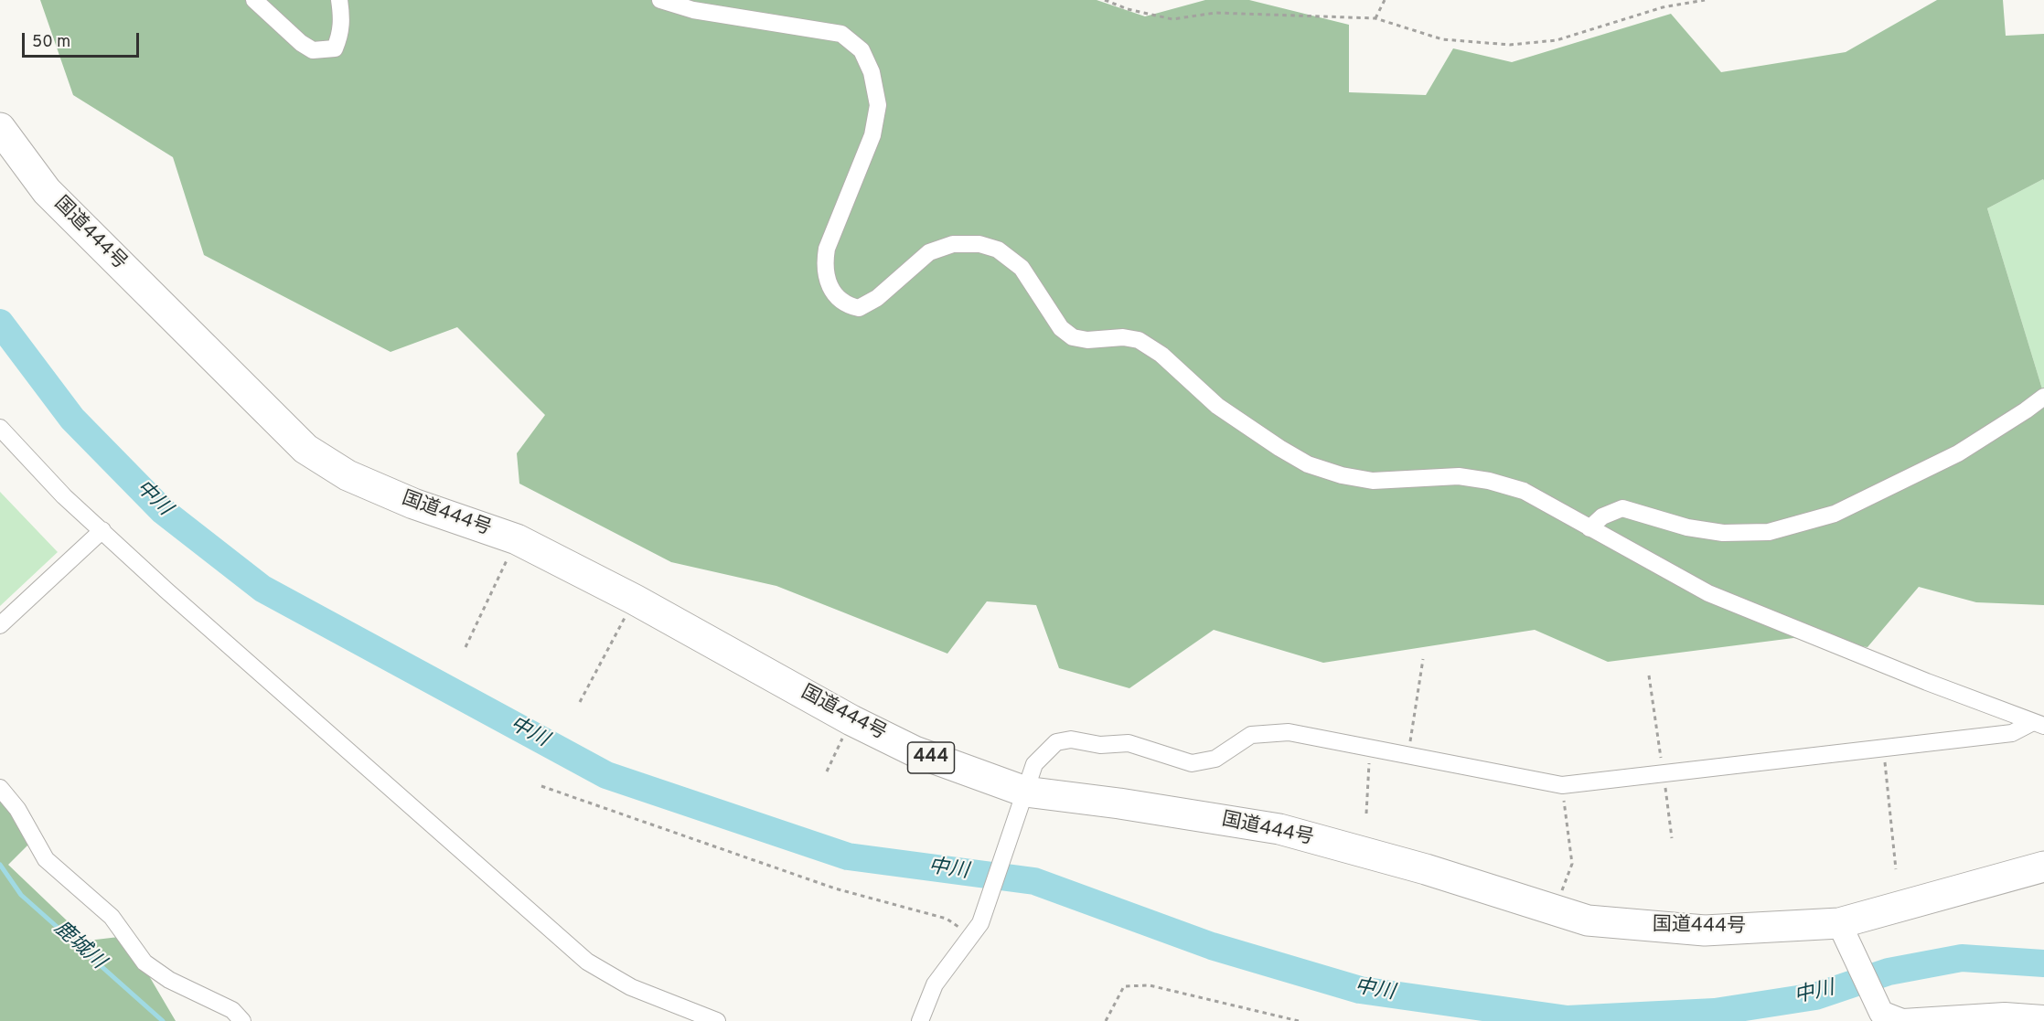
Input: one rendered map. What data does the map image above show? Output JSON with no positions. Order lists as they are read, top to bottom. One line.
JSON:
{"streets":{"highway":["国道444号","444"]},"water":["中川","鹿城川"],"scale_bar":"50 m"}
